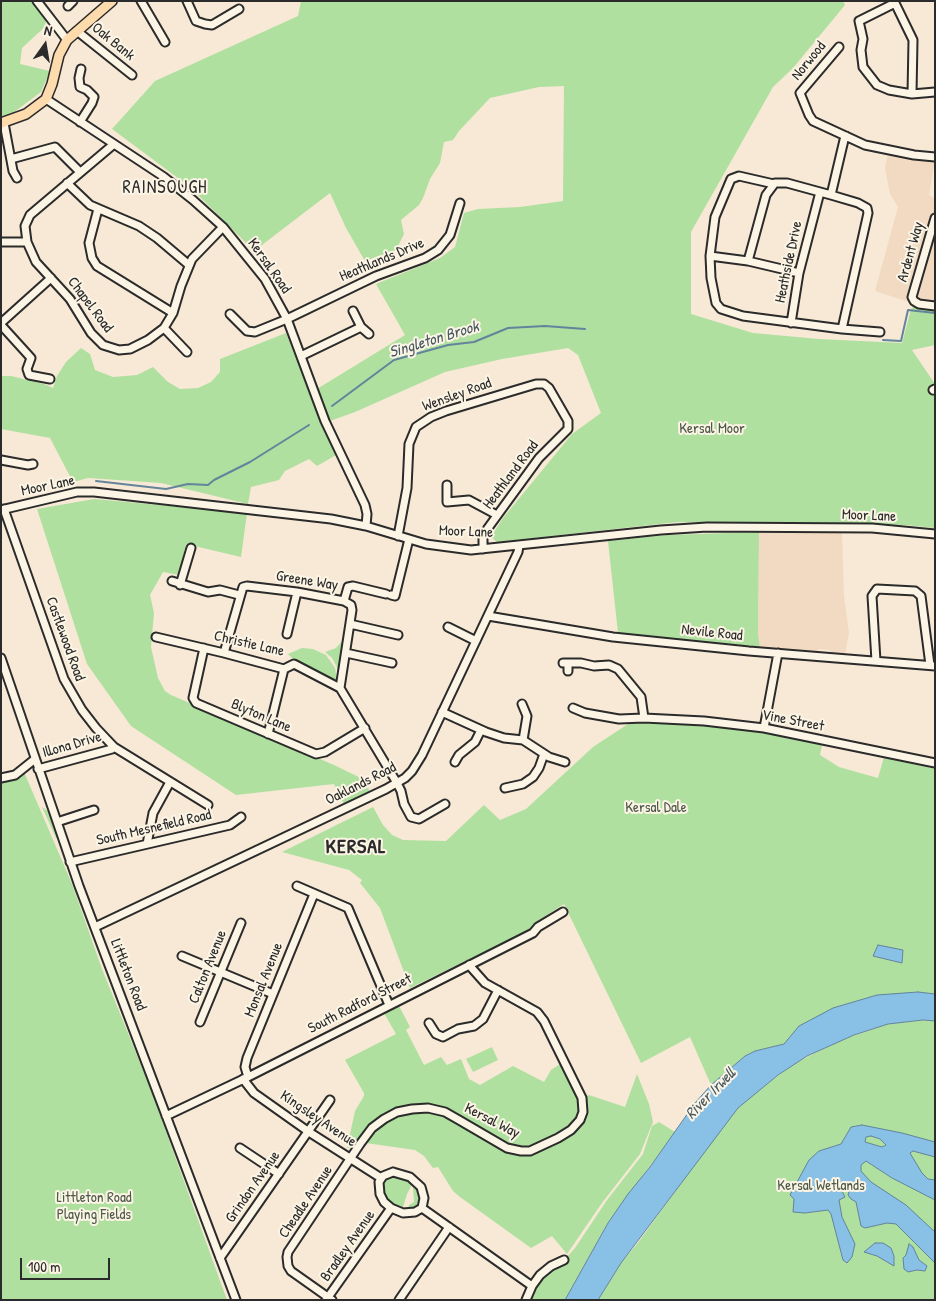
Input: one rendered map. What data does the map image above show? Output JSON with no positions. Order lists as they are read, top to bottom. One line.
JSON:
{"streets":{"street":["Oak Bank","Norwood","Ardent Way","Heathlands Drive","Heathside Drive","Kersal Road","Chapel Road","Wensley Road","Heathland Road","Moor Lane","Greene Way","Nevile Road","Castlewood Road","Christie Lane","Blyton Lane","Vine Street","Illona Drive","Oaklands Road","South Mesnefield Road","Calton Avenue","Littleton Road","Monsal Avenue","South Radford Street","Kingsley Avenue","Kersal Way","Grindon Avenue","Cheadle Avenue","Bradley Avenue"]},"crossings":[["Heathlands Drive","Kersal Road"],["Kersal Road","Chapel Road"],["Kersal Road","Moor Lane"],["Wensley Road","Heathland Road"],["Wensley Road","Moor Lane"],["Heathland Road","Moor Lane"],["Moor Lane","Castlewood Road"],["Moor Lane","Oaklands Road"],["Greene Way","Christie Lane"],["Nevile Road","Oaklands Road"],["Castlewood Road","Illona Drive"],["Christie Lane","Blyton Lane"],["Illona Drive","Littleton Road"],["Oaklands Road","Littleton Road"],["South Mesnefield Road","Littleton Road"],["Littleton Road","South Radford Street"],["Littleton Road","Grindon Avenue"],["Monsal Avenue","South Radford Street"],["Monsal Avenue","Kingsley Avenue"],["South Radford Street","Kingsley Avenue"],["South Radford Street","Kersal Way"],["Kingsley Avenue","Kersal Way"],["Kingsley Avenue","Grindon Avenue"],["Kingsley Avenue","Cheadle Avenue"],["Kingsley Avenue","Bradley Avenue"],["Kersal Way","Cheadle Avenue"],["Cheadle Avenue","Bradley Avenue"]],"districts":["RAINSOUGH","KERSAL"],"water":["Singleton Brook","River Irwell"],"parks":["Kersal Moor","Kersal Dale","Kersal Wetlands","Littleton Road Playing Fields"],"scale_bar":"100 m","north":"top"}
